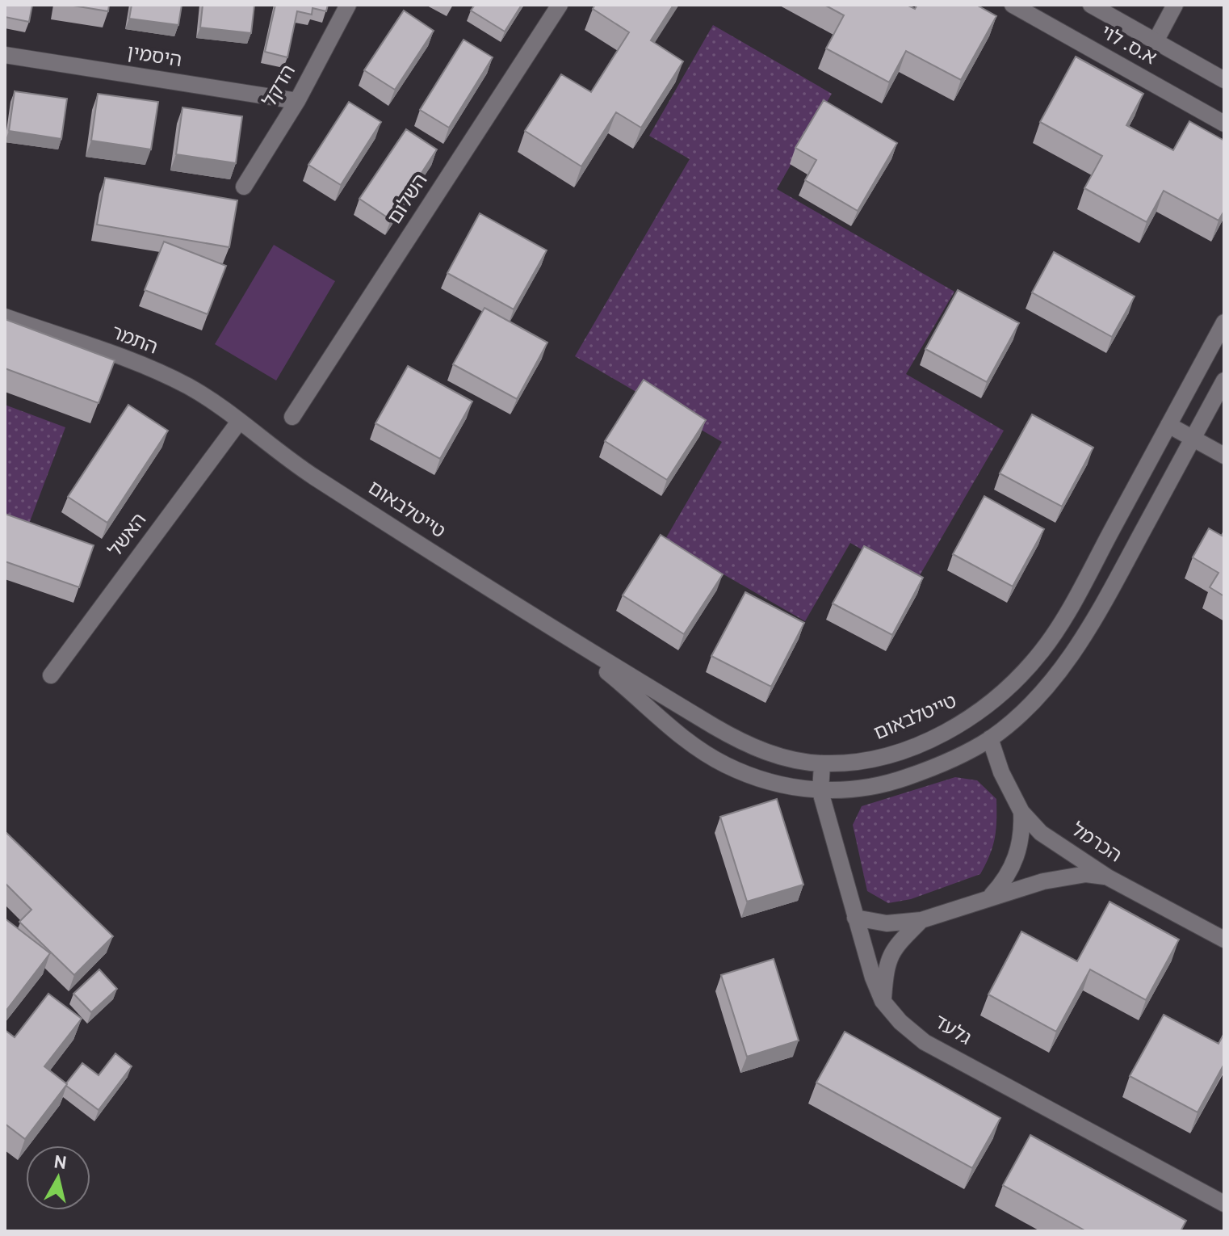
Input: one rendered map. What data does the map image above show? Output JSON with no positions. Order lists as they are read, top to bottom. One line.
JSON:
{"streets":{"street":["א.ס. לוי","היסמין","הדקל","השלום","התמר","טייטלבאום","האשל","הכרמל","גלעד"]},"crossings":[["היסמין","הדקל"],["התמר","טייטלבאום"],["התמר","האשל"],["טייטלבאום","האשל"],["טייטלבאום","הכרמל"],["טייטלבאום","גלעד"]],"north":"top"}
